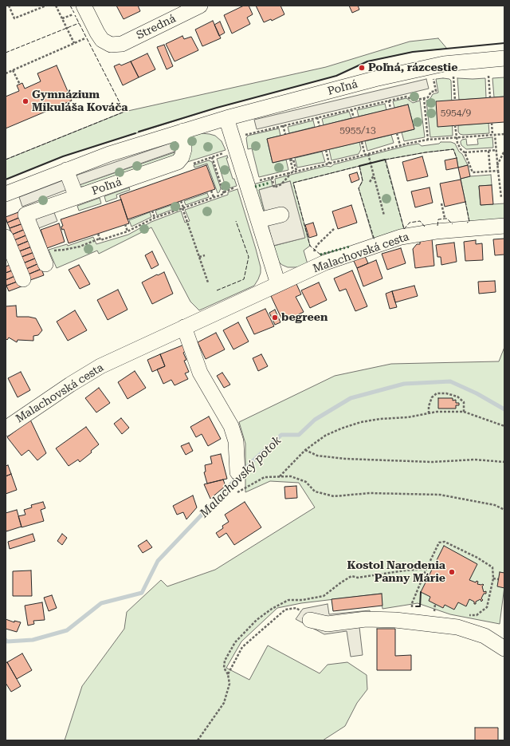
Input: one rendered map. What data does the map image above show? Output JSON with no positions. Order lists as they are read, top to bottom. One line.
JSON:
{"streets":{"street":["Stredná","Poľná","Malachovská cesta"]},"water":["Malachovský potok"],"places":["Poľná, rázcestie","Gymnázium Mikuláša Kováča","begreen","Kostol Narodenia Panny Márie"],"house_numbers":["5954/9","5955/13"]}
